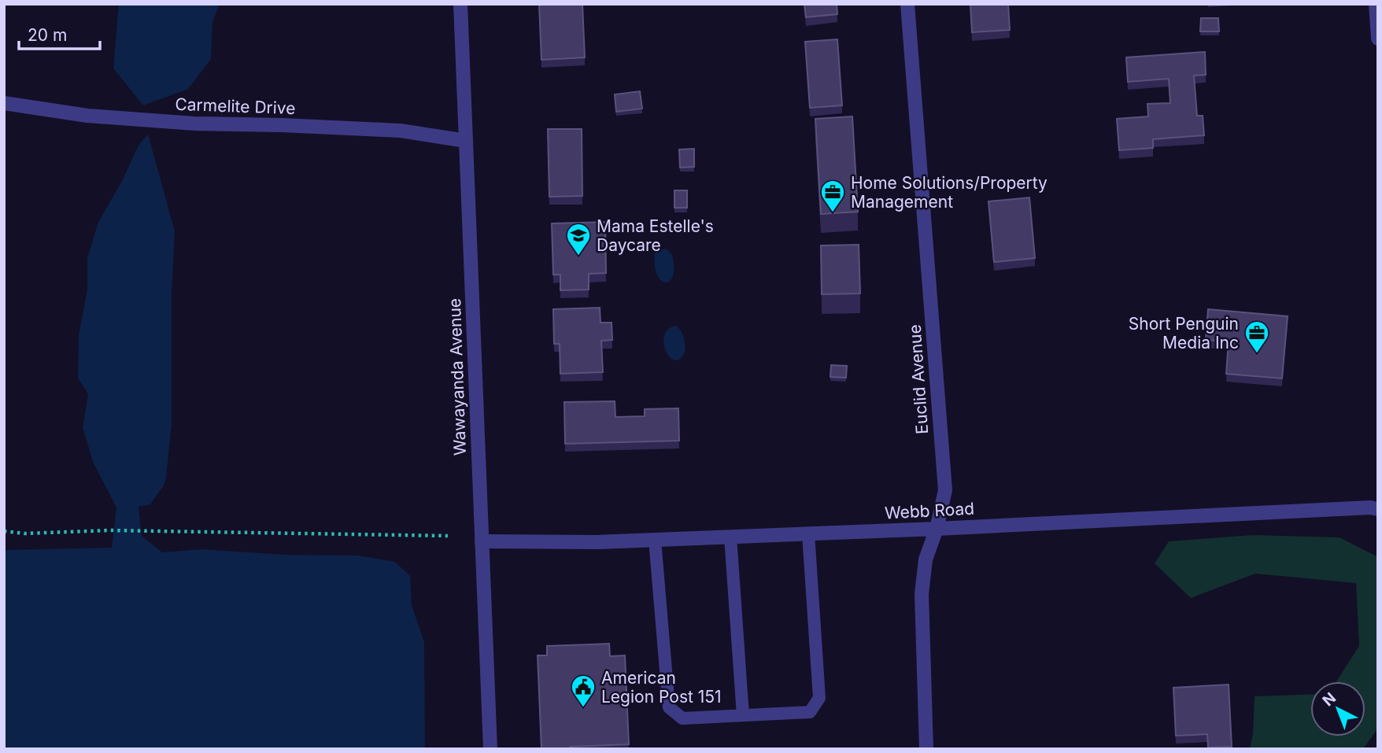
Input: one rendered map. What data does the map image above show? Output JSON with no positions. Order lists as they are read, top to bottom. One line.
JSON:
{"streets":{"street":["Carmelite Drive","Wawayanda Avenue","Euclid Avenue","Webb Road"]},"crossings":[["Carmelite Drive","Wawayanda Avenue"],["Wawayanda Avenue","Webb Road"],["Euclid Avenue","Webb Road"]],"places":{"office":["Home Solutions/Property Management","Short Penguin Media Inc"],"school or university":["Mama Estelle's Daycare"],"public building":["American Legion Post 151"]},"scale_bar":"20 m","north":"top left"}
